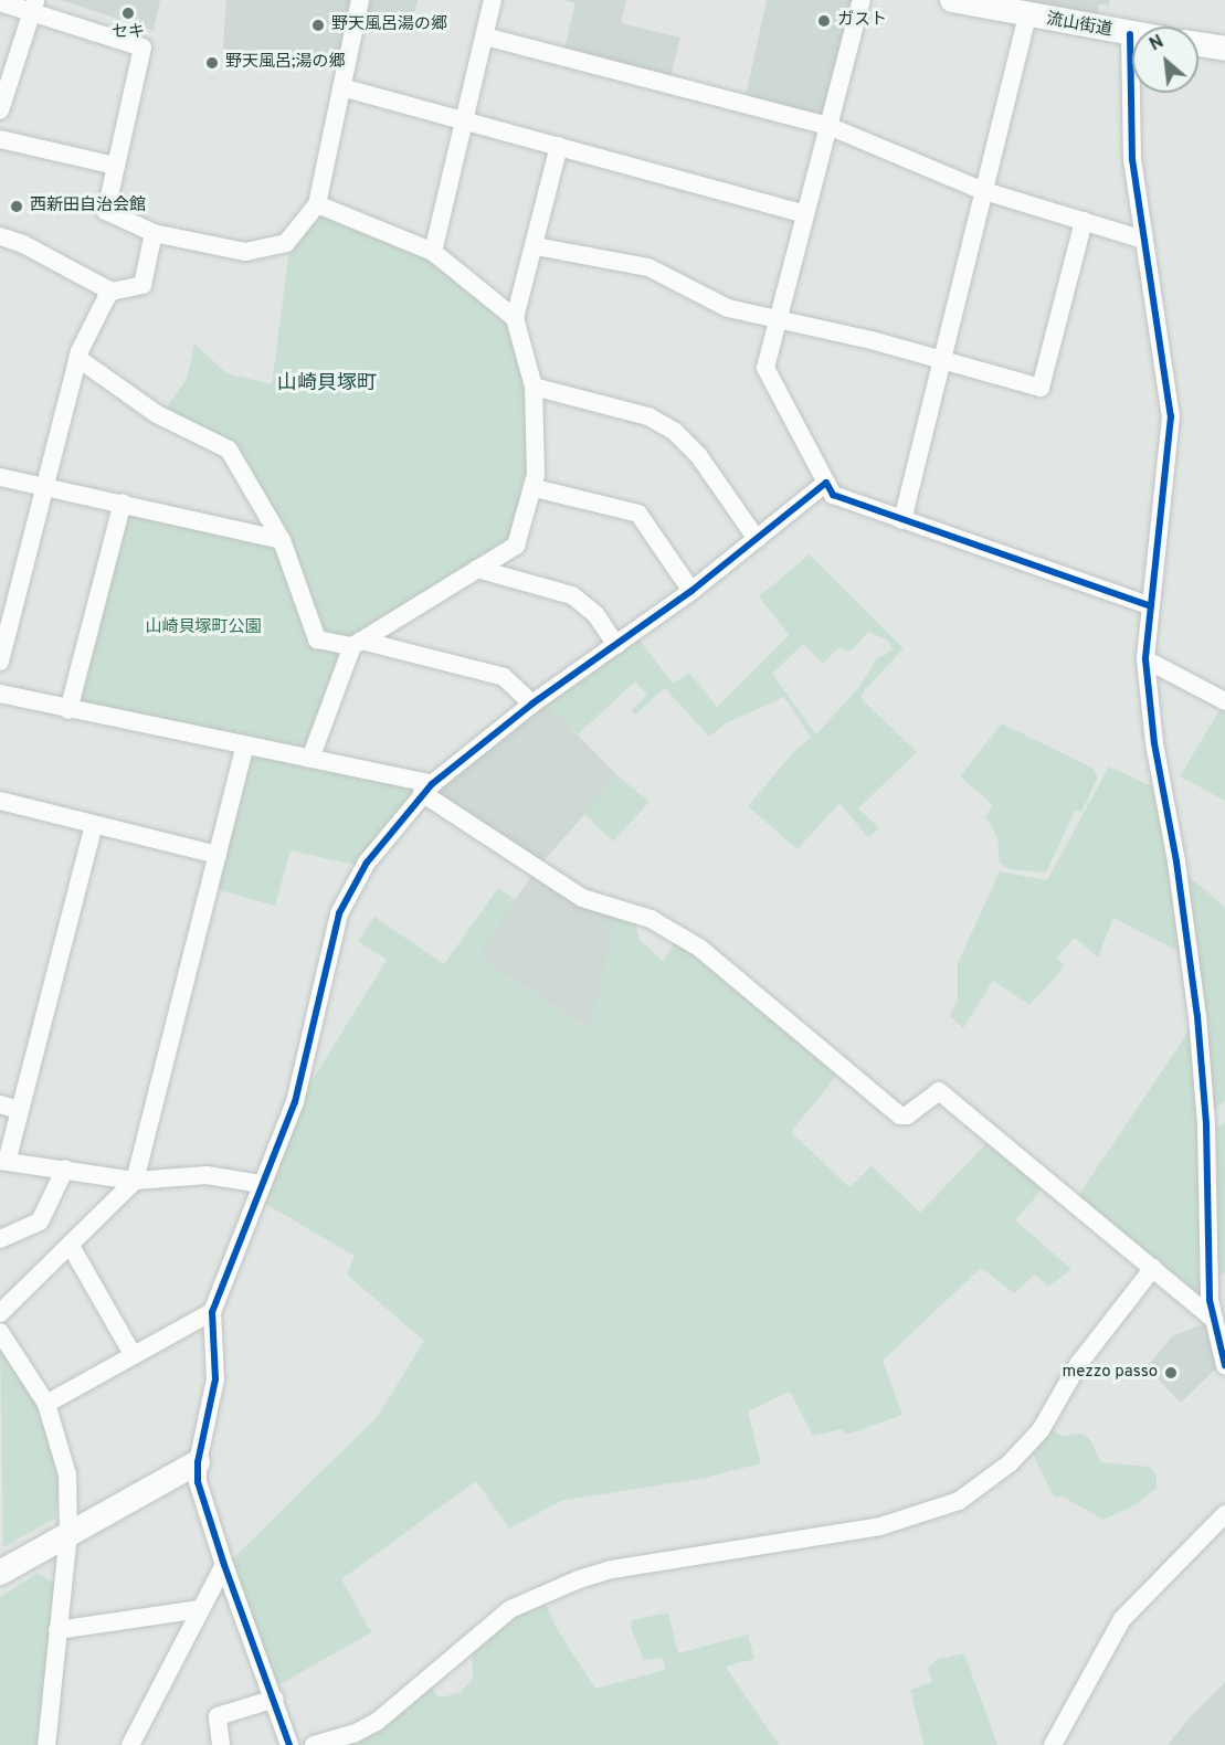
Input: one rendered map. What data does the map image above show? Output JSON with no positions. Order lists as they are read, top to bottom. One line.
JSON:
{"streets":{"street":["流山街道"]},"districts":["山崎貝塚町"],"parks":["山崎貝塚町公園"],"places":["セキ","ガスト","野天風呂湯の郷","野天風呂;湯の郷","西新田自治会館","mezzo passo"],"north":"top left"}
